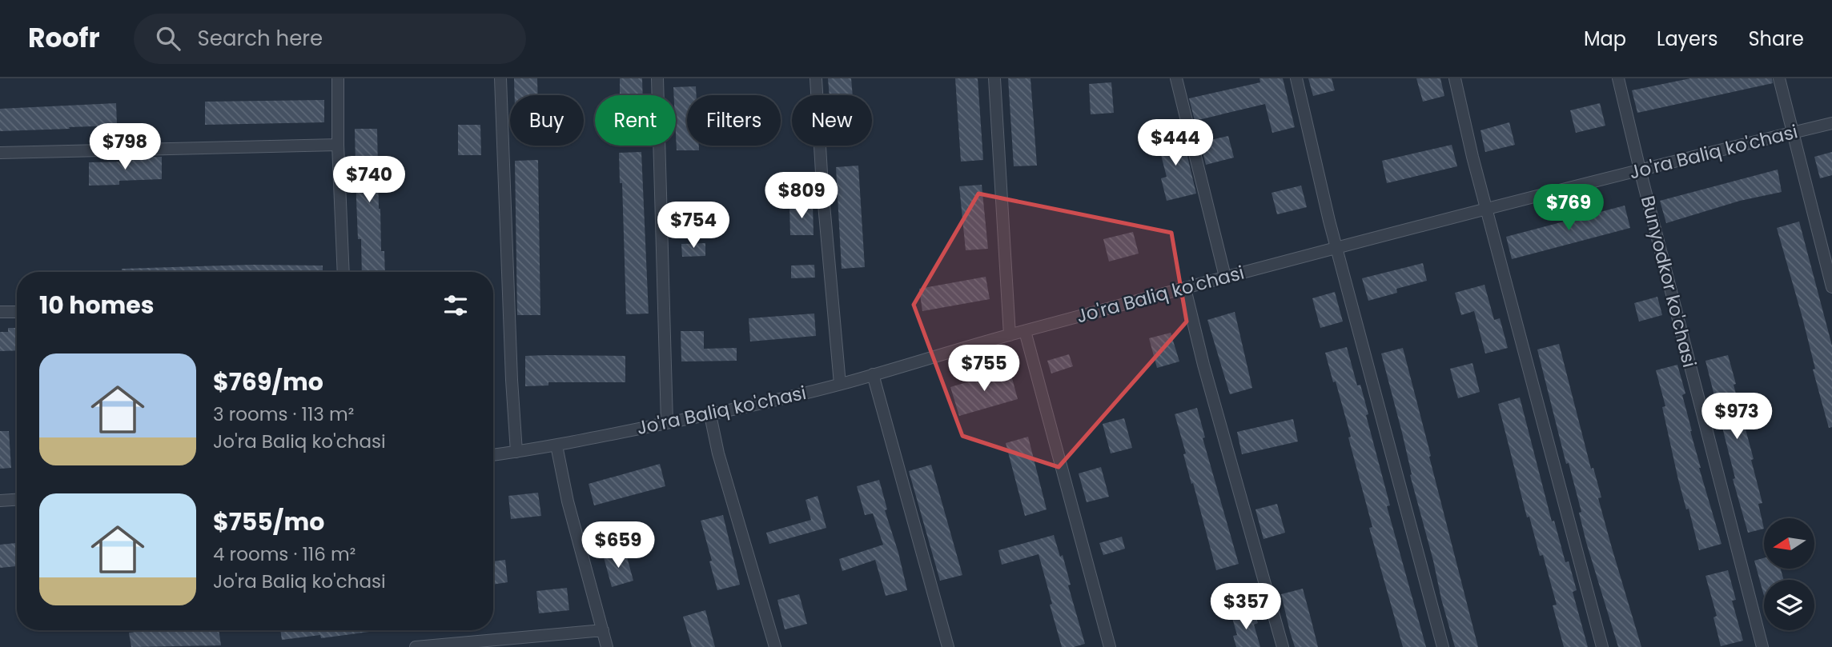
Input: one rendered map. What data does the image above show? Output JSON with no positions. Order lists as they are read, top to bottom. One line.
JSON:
{"streets":{"street":["Jo'ra Baliq ko'chasi","Bunyodkor ko'chasi"]},"crossings":[["Jo'ra Baliq ko'chasi","Bunyodkor ko'chasi"]],"north":"left","page":{"header":"Roofr","search":"Search here","nav":["Map","Layers","Share"],"chip":["Buy","Rent","Filters","New"],"price":["$444","$798","$740","$809","$769","$754","$755","$973","$659","$357"],"heading":"10 homes","list":[{"name":"$769/mo","note":"3 rooms · 113 m² · Jo'ra Baliq ko'chasi"},{"name":"$755/mo","note":"4 rooms · 116 m² · Jo'ra Baliq ko'chasi"}]}}
